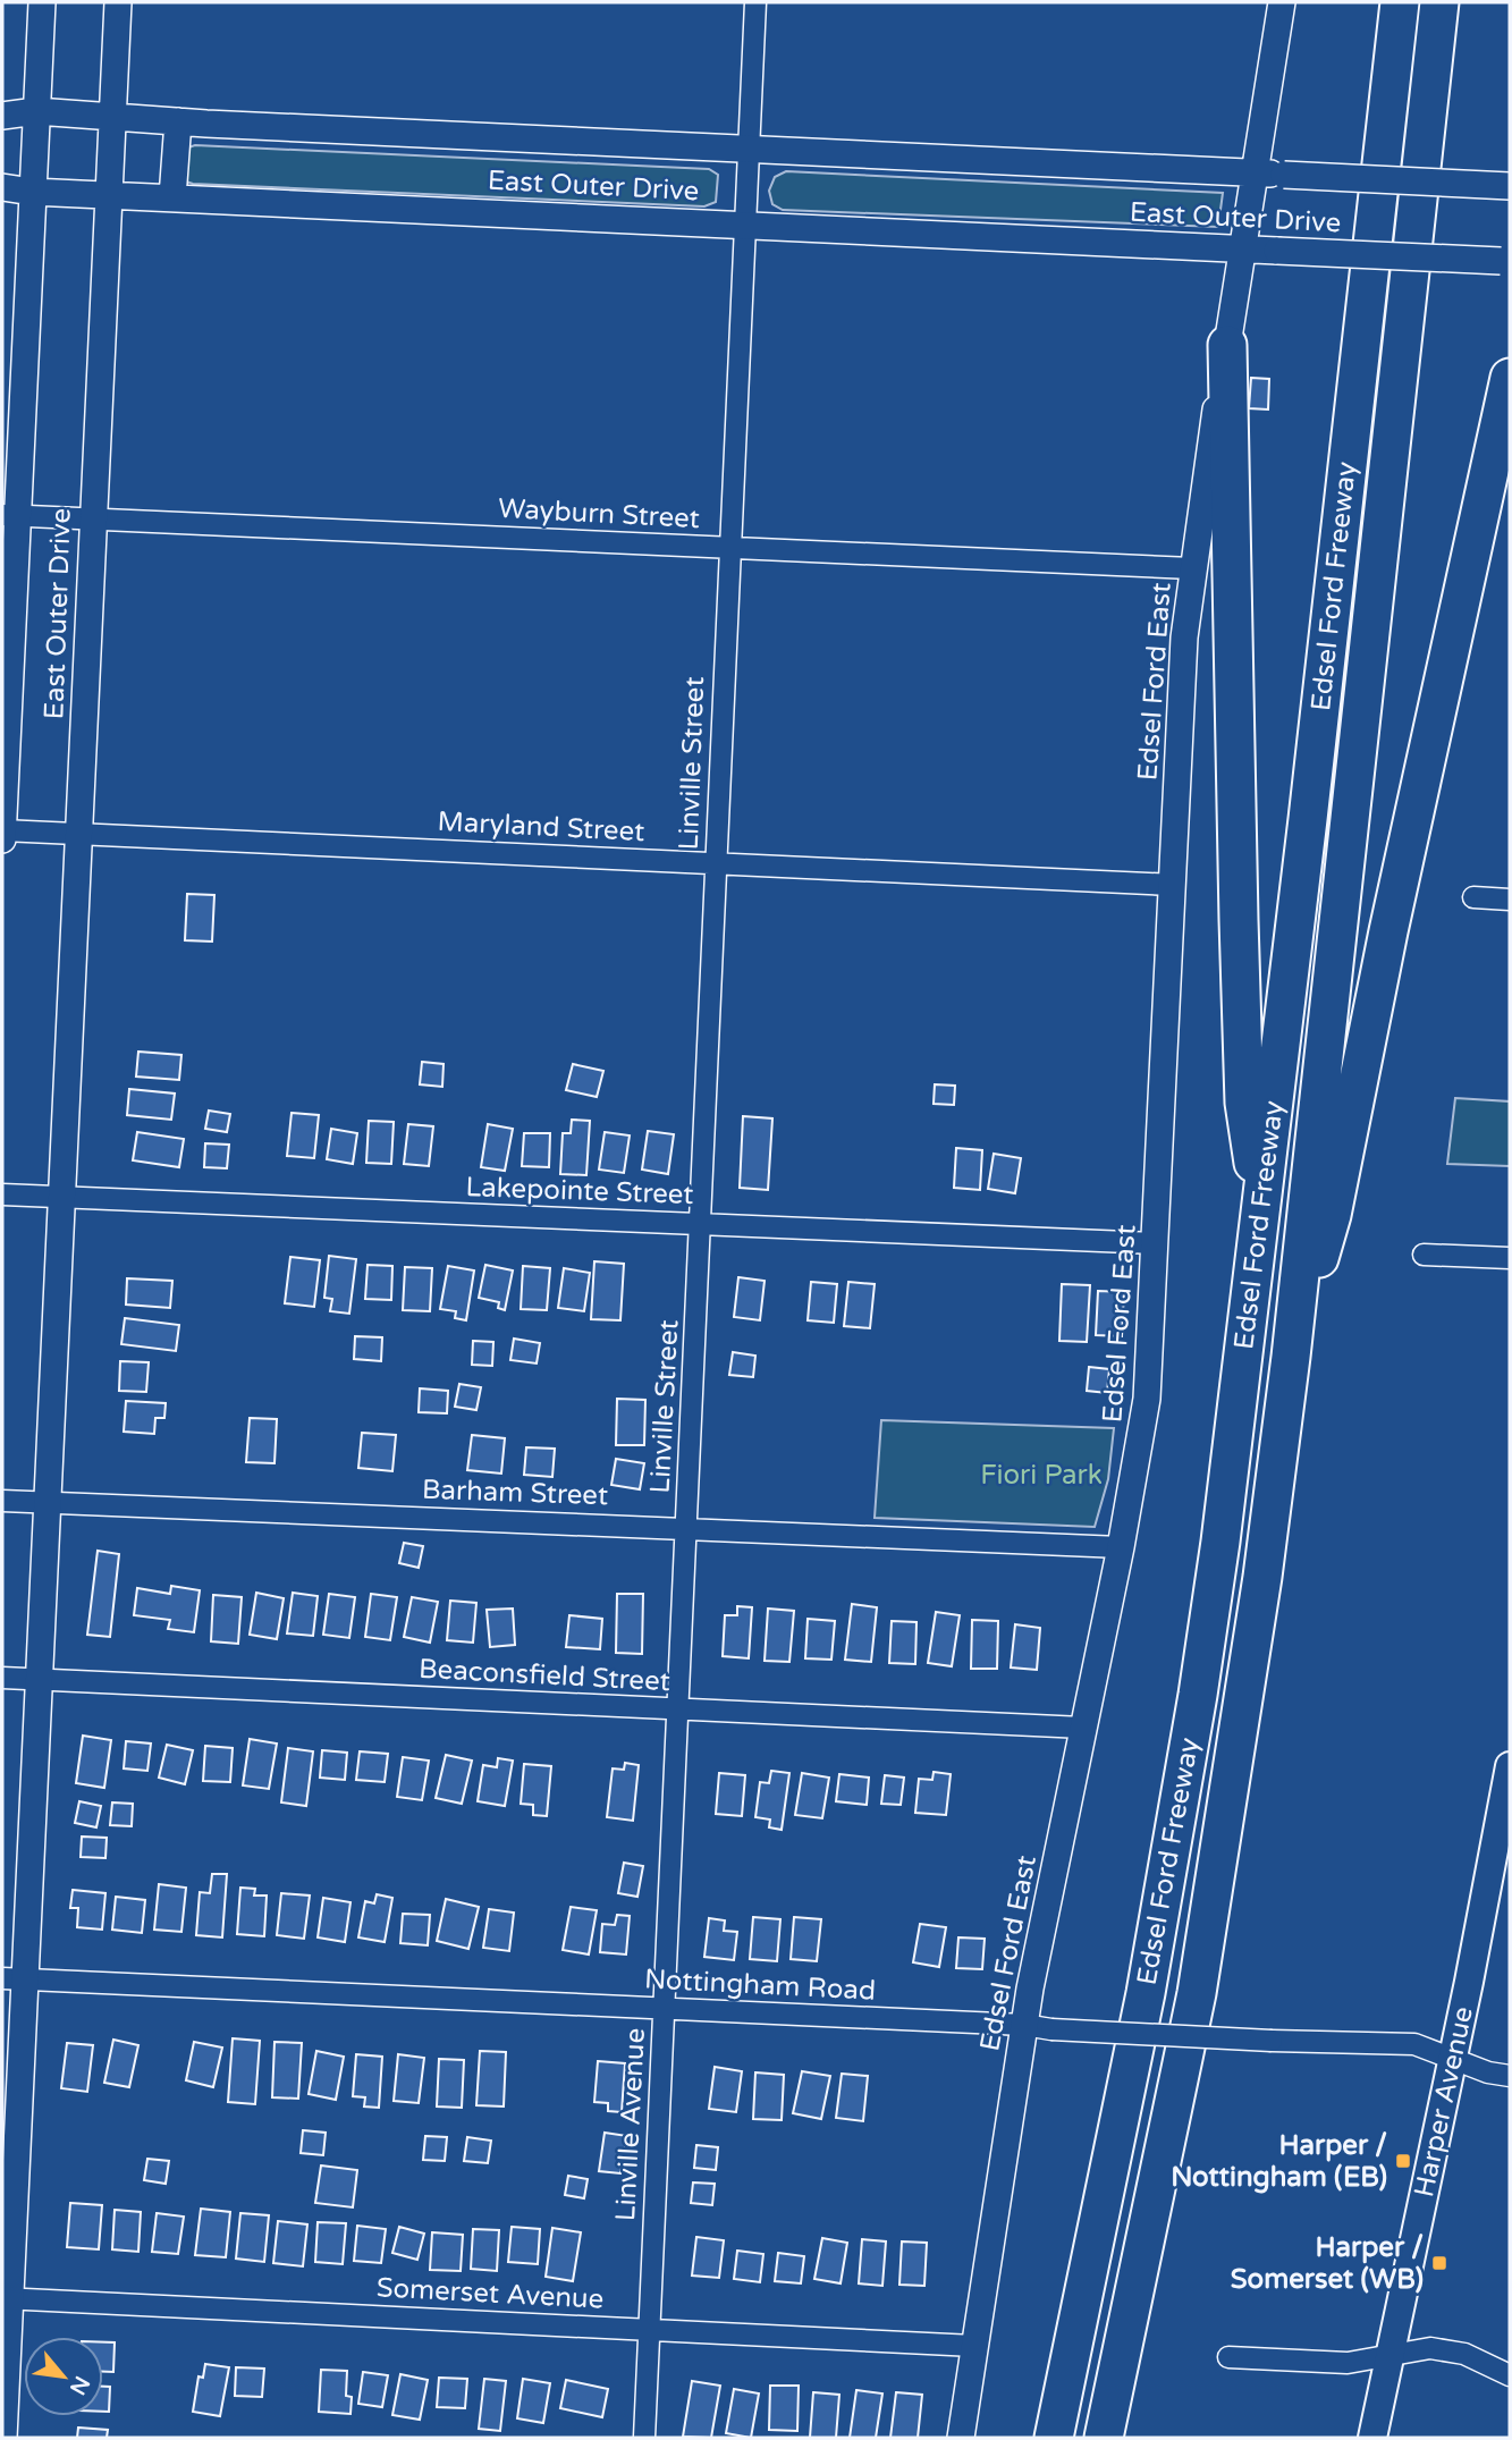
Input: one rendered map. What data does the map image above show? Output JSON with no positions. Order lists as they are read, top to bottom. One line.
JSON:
{"streets":{"highway":["Edsel Ford Freeway"],"main road":["Harper Avenue"],"street":["East Outer Drive","Wayburn Street","Edsel Ford East","Linville Street","Maryland Street","Lakepointe Street","Barham Street","Beaconsfield Street","Nottingham Road","Linville Avenue","Somerset Avenue"]},"crossings":[["East Outer Drive","Wayburn Street"],["East Outer Drive","Edsel Ford East"],["East Outer Drive","Linville Street"],["East Outer Drive","Maryland Street"],["East Outer Drive","Lakepointe Street"],["East Outer Drive","Barham Street"],["East Outer Drive","Beaconsfield Street"],["East Outer Drive","Nottingham Road"],["East Outer Drive","Somerset Avenue"],["Wayburn Street","Edsel Ford East"],["Wayburn Street","Linville Street"],["Edsel Ford East","Maryland Street"],["Edsel Ford East","Lakepointe Street"],["Edsel Ford East","Barham Street"],["Edsel Ford East","Beaconsfield Street"],["Edsel Ford East","Nottingham Road"],["Edsel Ford East","Somerset Avenue"],["Linville Street","Maryland Street"],["Linville Street","Lakepointe Street"],["Linville Street","Barham Street"],["Linville Street","Linville Avenue"],["Barham Street","Linville Avenue"],["Beaconsfield Street","Linville Avenue"],["Nottingham Road","Harper Avenue"],["Nottingham Road","Linville Avenue"],["Linville Avenue","Somerset Avenue"]],"parks":["Fiori Park"],"places":{"transit":["Harper / Nottingham (EB)","Harper / Somerset (WB)"]},"north":"bottom right"}
